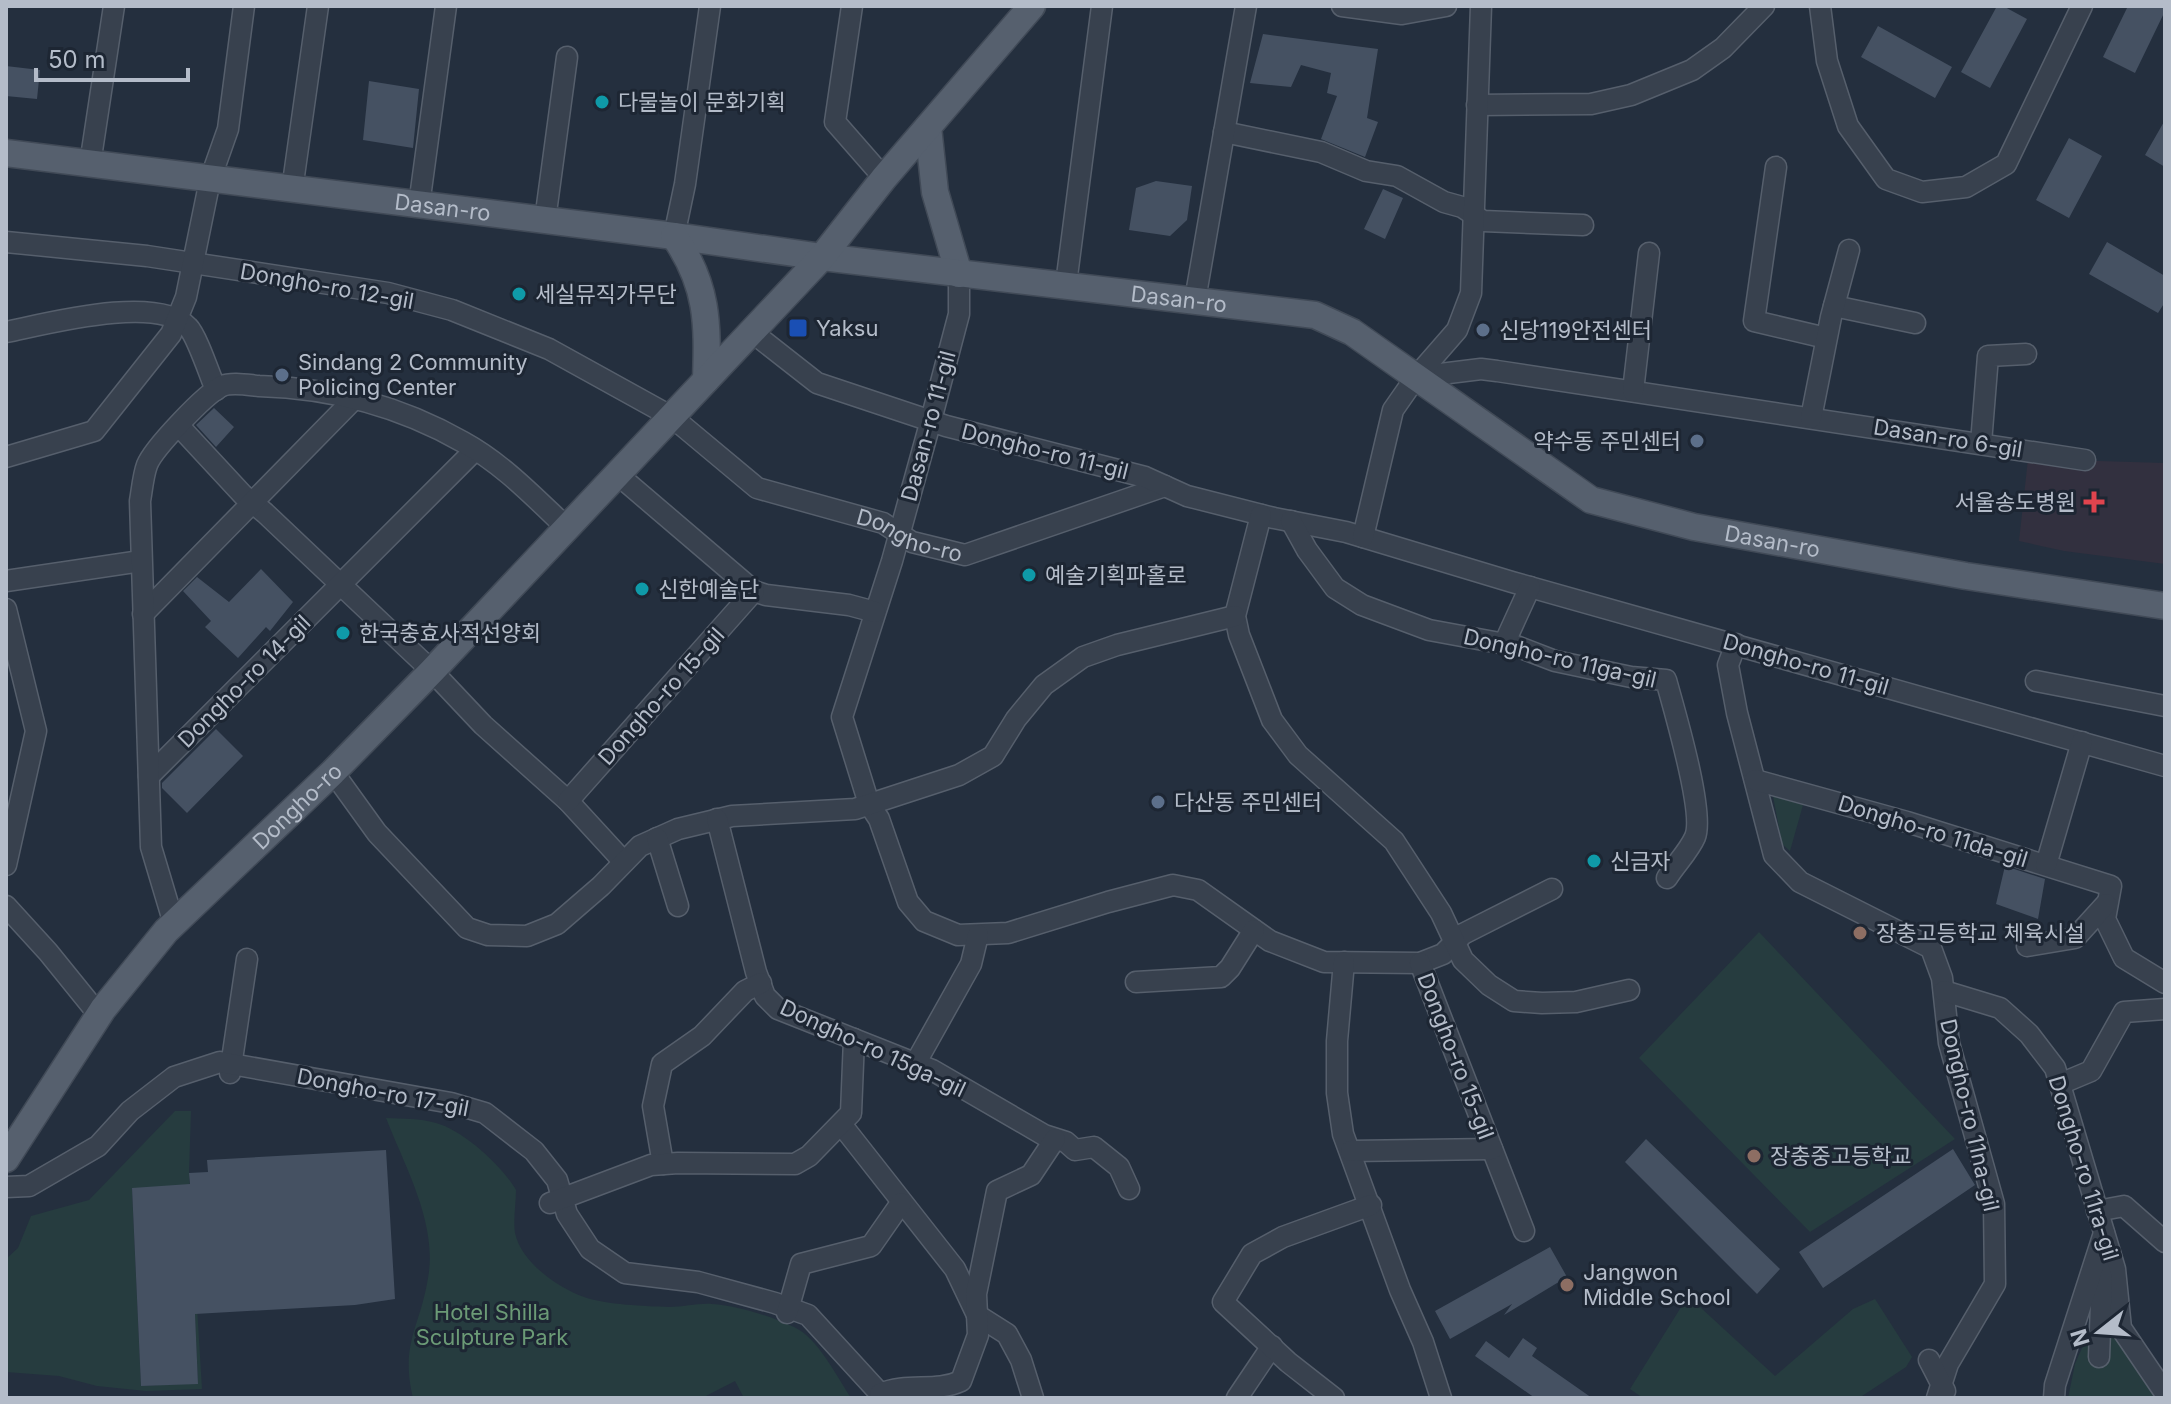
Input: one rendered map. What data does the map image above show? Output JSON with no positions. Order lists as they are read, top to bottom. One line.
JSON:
{"streets":{"main road":["Dasan-ro","Dongho-ro"],"street":["Dongho-ro 12-gil","Dasan-ro 11-gil","Dasan-ro 6-gil","Dongho-ro 11-gil","Dongho-ro 11ga-gil","Dongho-ro 14-gil","Dongho-ro 15-gil","Dongho-ro 11da-gil","Dongho-ro 15ga-gil","Dongho-ro 17-gil","Dongho-ro 11na-gil","Dongho-ro 11ra-gil"]},"crossings":[["Dasan-ro","Dasan-ro 11-gil"],["Dasan-ro","Dasan-ro 6-gil"],["Dasan-ro","Dongho-ro"],["Dongho-ro 12-gil","Dongho-ro"],["Dasan-ro 11-gil","Dongho-ro 11-gil"],["Dasan-ro 11-gil","Dongho-ro"],["Dasan-ro 11-gil","Dongho-ro 15-gil"],["Dongho-ro 11-gil","Dongho-ro"],["Dongho-ro 11-gil","Dongho-ro 11ga-gil"],["Dongho-ro 11-gil","Dongho-ro 11na-gil"],["Dongho-ro","Dongho-ro 14-gil"],["Dongho-ro 11da-gil","Dongho-ro 11na-gil"],["Dongho-ro 15ga-gil","Dongho-ro 17-gil"],["Dongho-ro 11na-gil","Dongho-ro 11ra-gil"]],"parks":["Hotel Shilla Sculpture Park"],"places":{"other":["다물놀이 문화기획","세실뮤직가무단","신당119안전센터","Sindang 2 Community Policing Center","약수동 주민센터","예술기획파홀로","신한예술단","한국충효사적선양회","다산동 주민센터","신금자","장충고등학교 체육시설","장충중고등학교","Jangwon Middle School"],"transit":["Yaksu"],"health":["서울송도병원"]},"scale_bar":"50 m","north":"left"}
